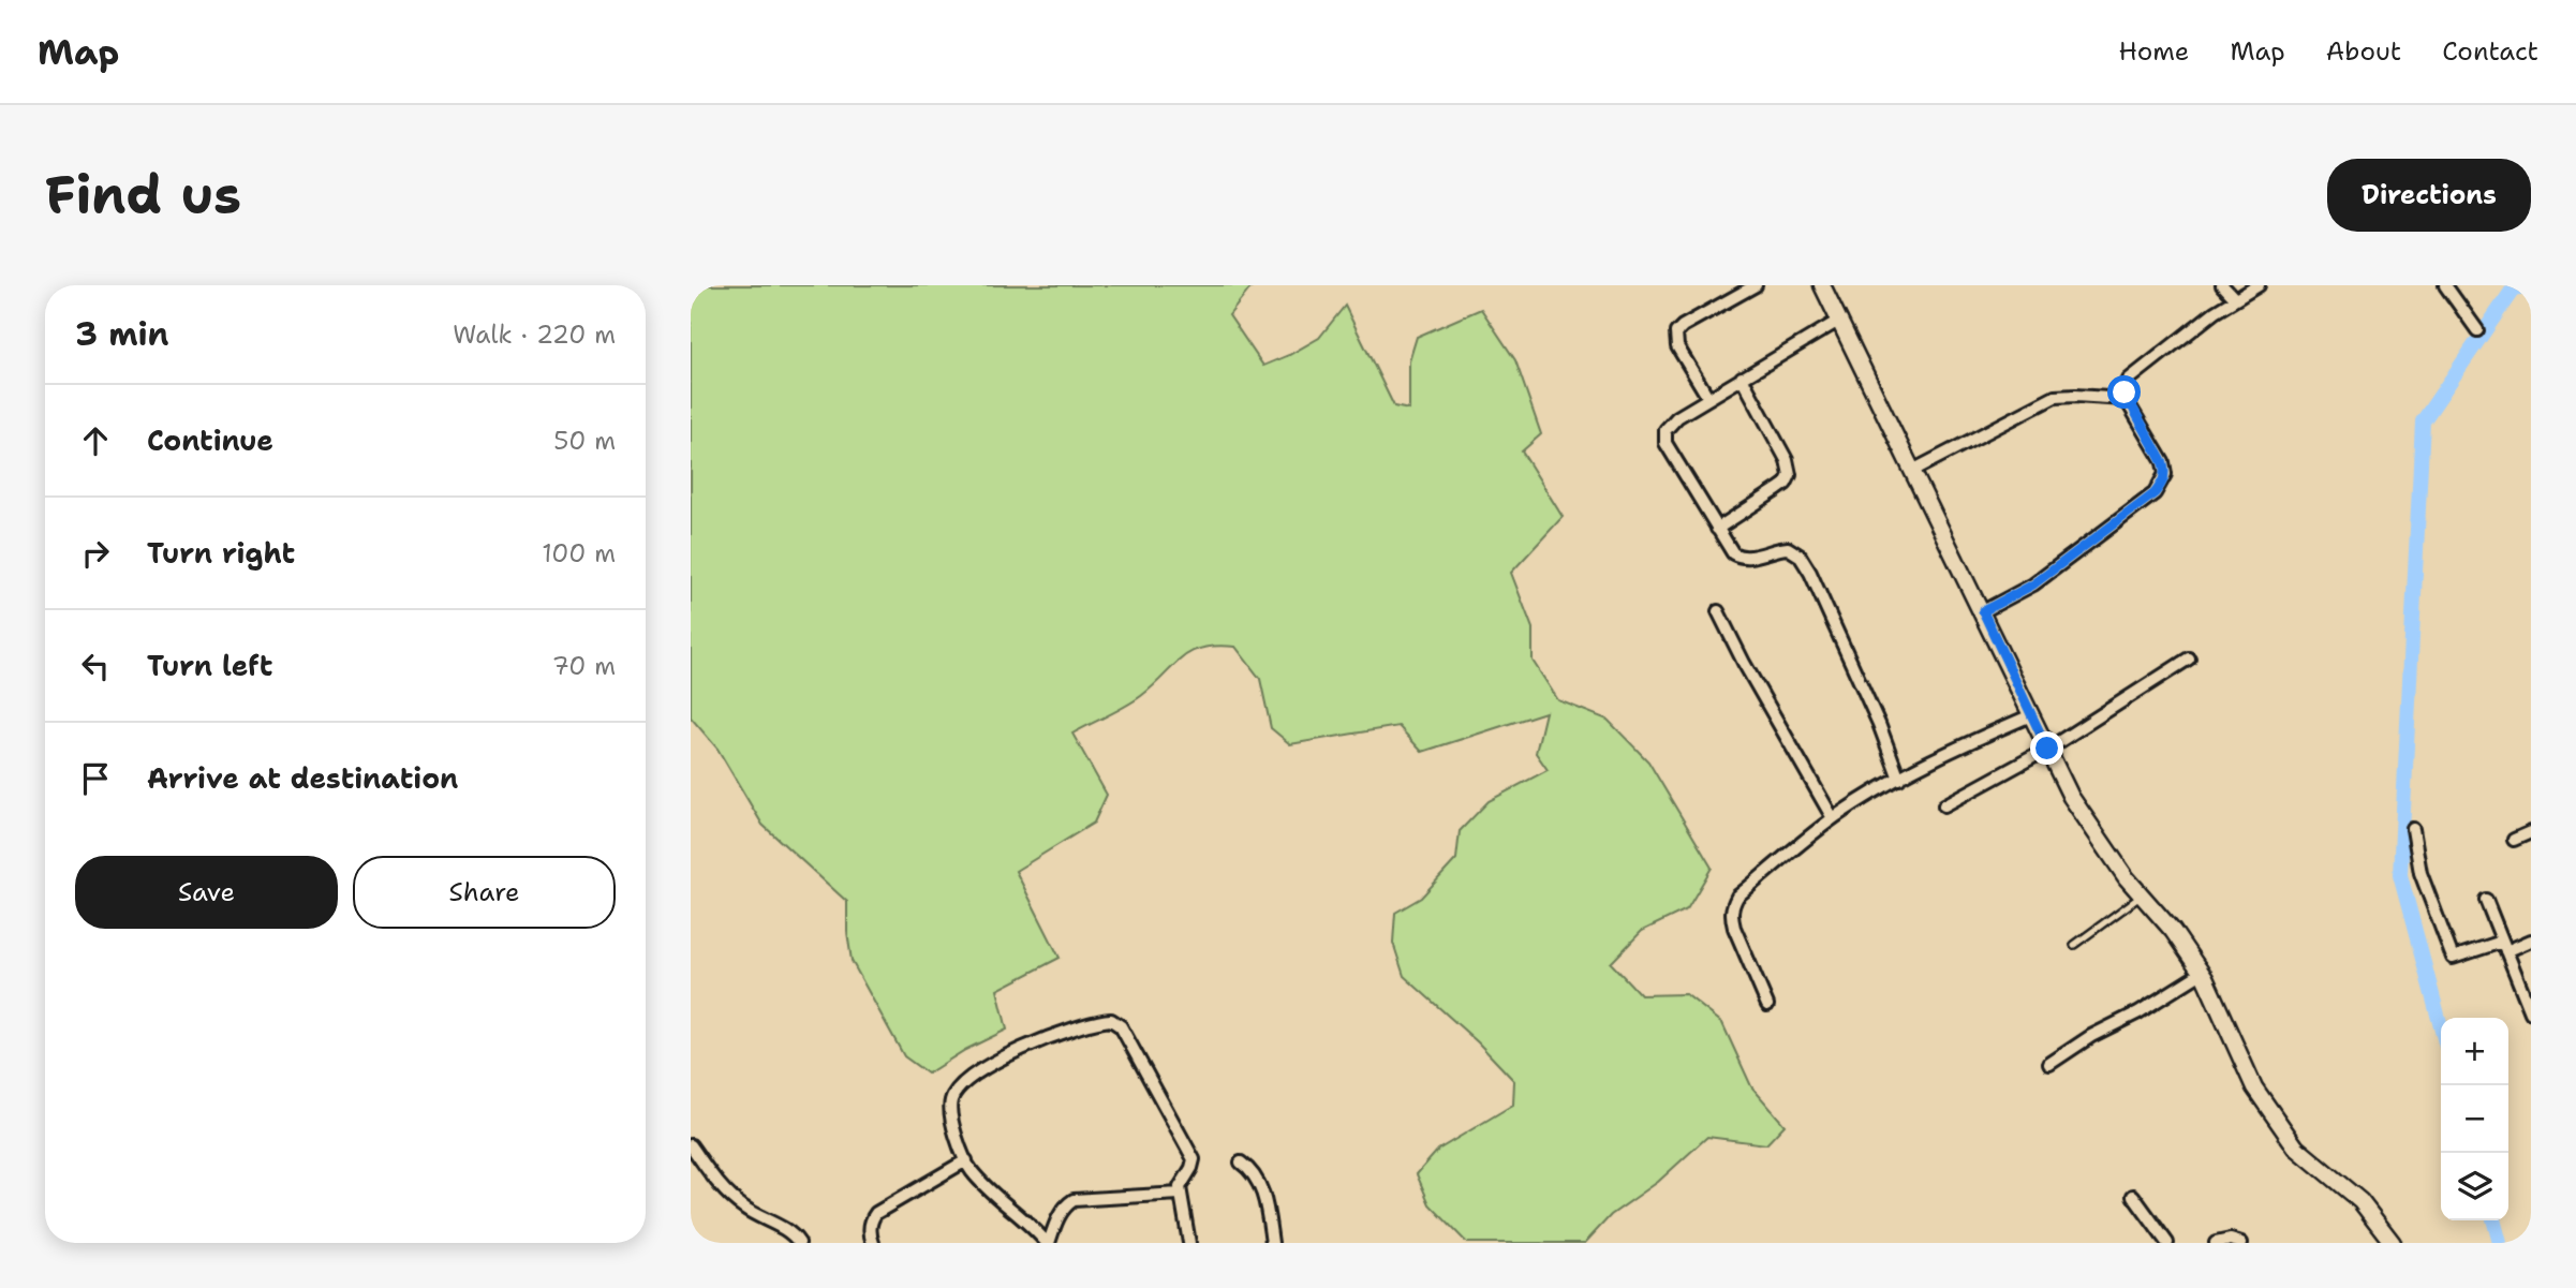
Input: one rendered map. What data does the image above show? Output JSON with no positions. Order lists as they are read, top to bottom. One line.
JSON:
{"page":{"header":"Map","nav":["Home","Map","About","Contact"],"buttons":["Directions",["Save","Share"]],"title":"Find us","heading":["3 min","Walk · 220 m"],"list":[["Continue","50 m"],["Turn right","100 m"],["Turn left","70 m"],"Arrive at destination"],"map_buttons":["+","−"]}}
